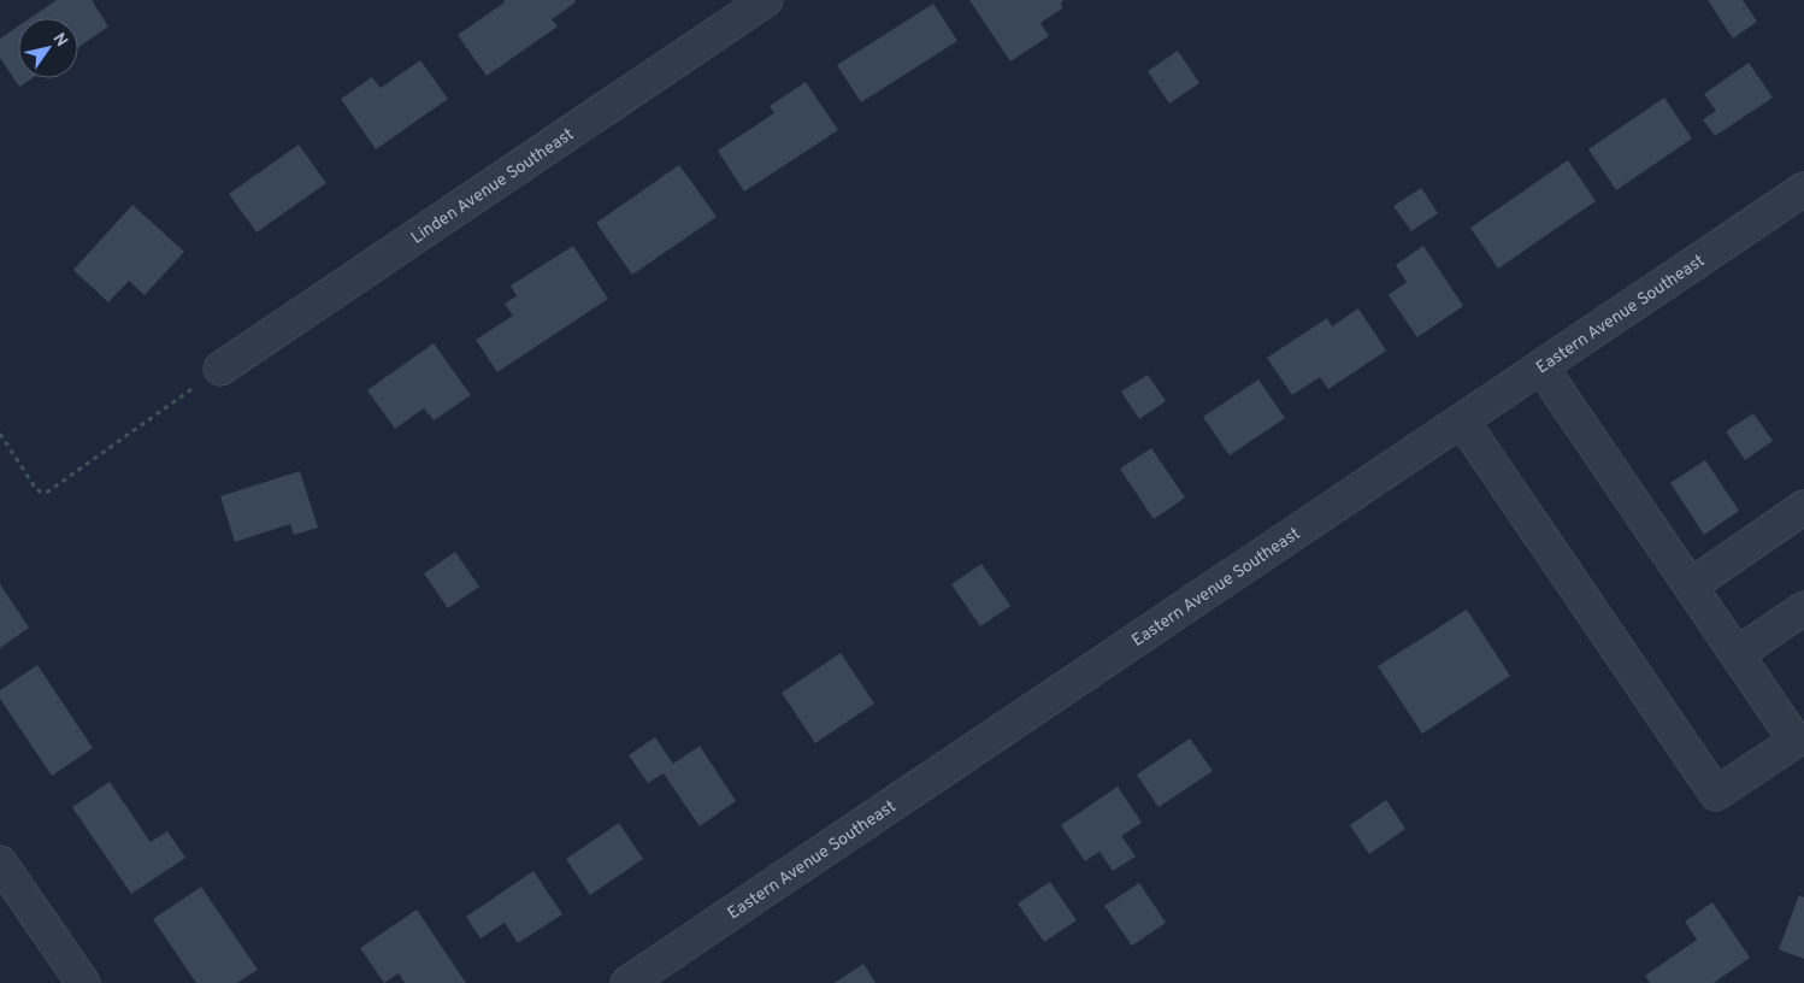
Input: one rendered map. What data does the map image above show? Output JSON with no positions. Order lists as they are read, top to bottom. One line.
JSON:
{"streets":{"street":["Linden Avenue Southeast","Eastern Avenue Southeast"]},"north":"top right"}
